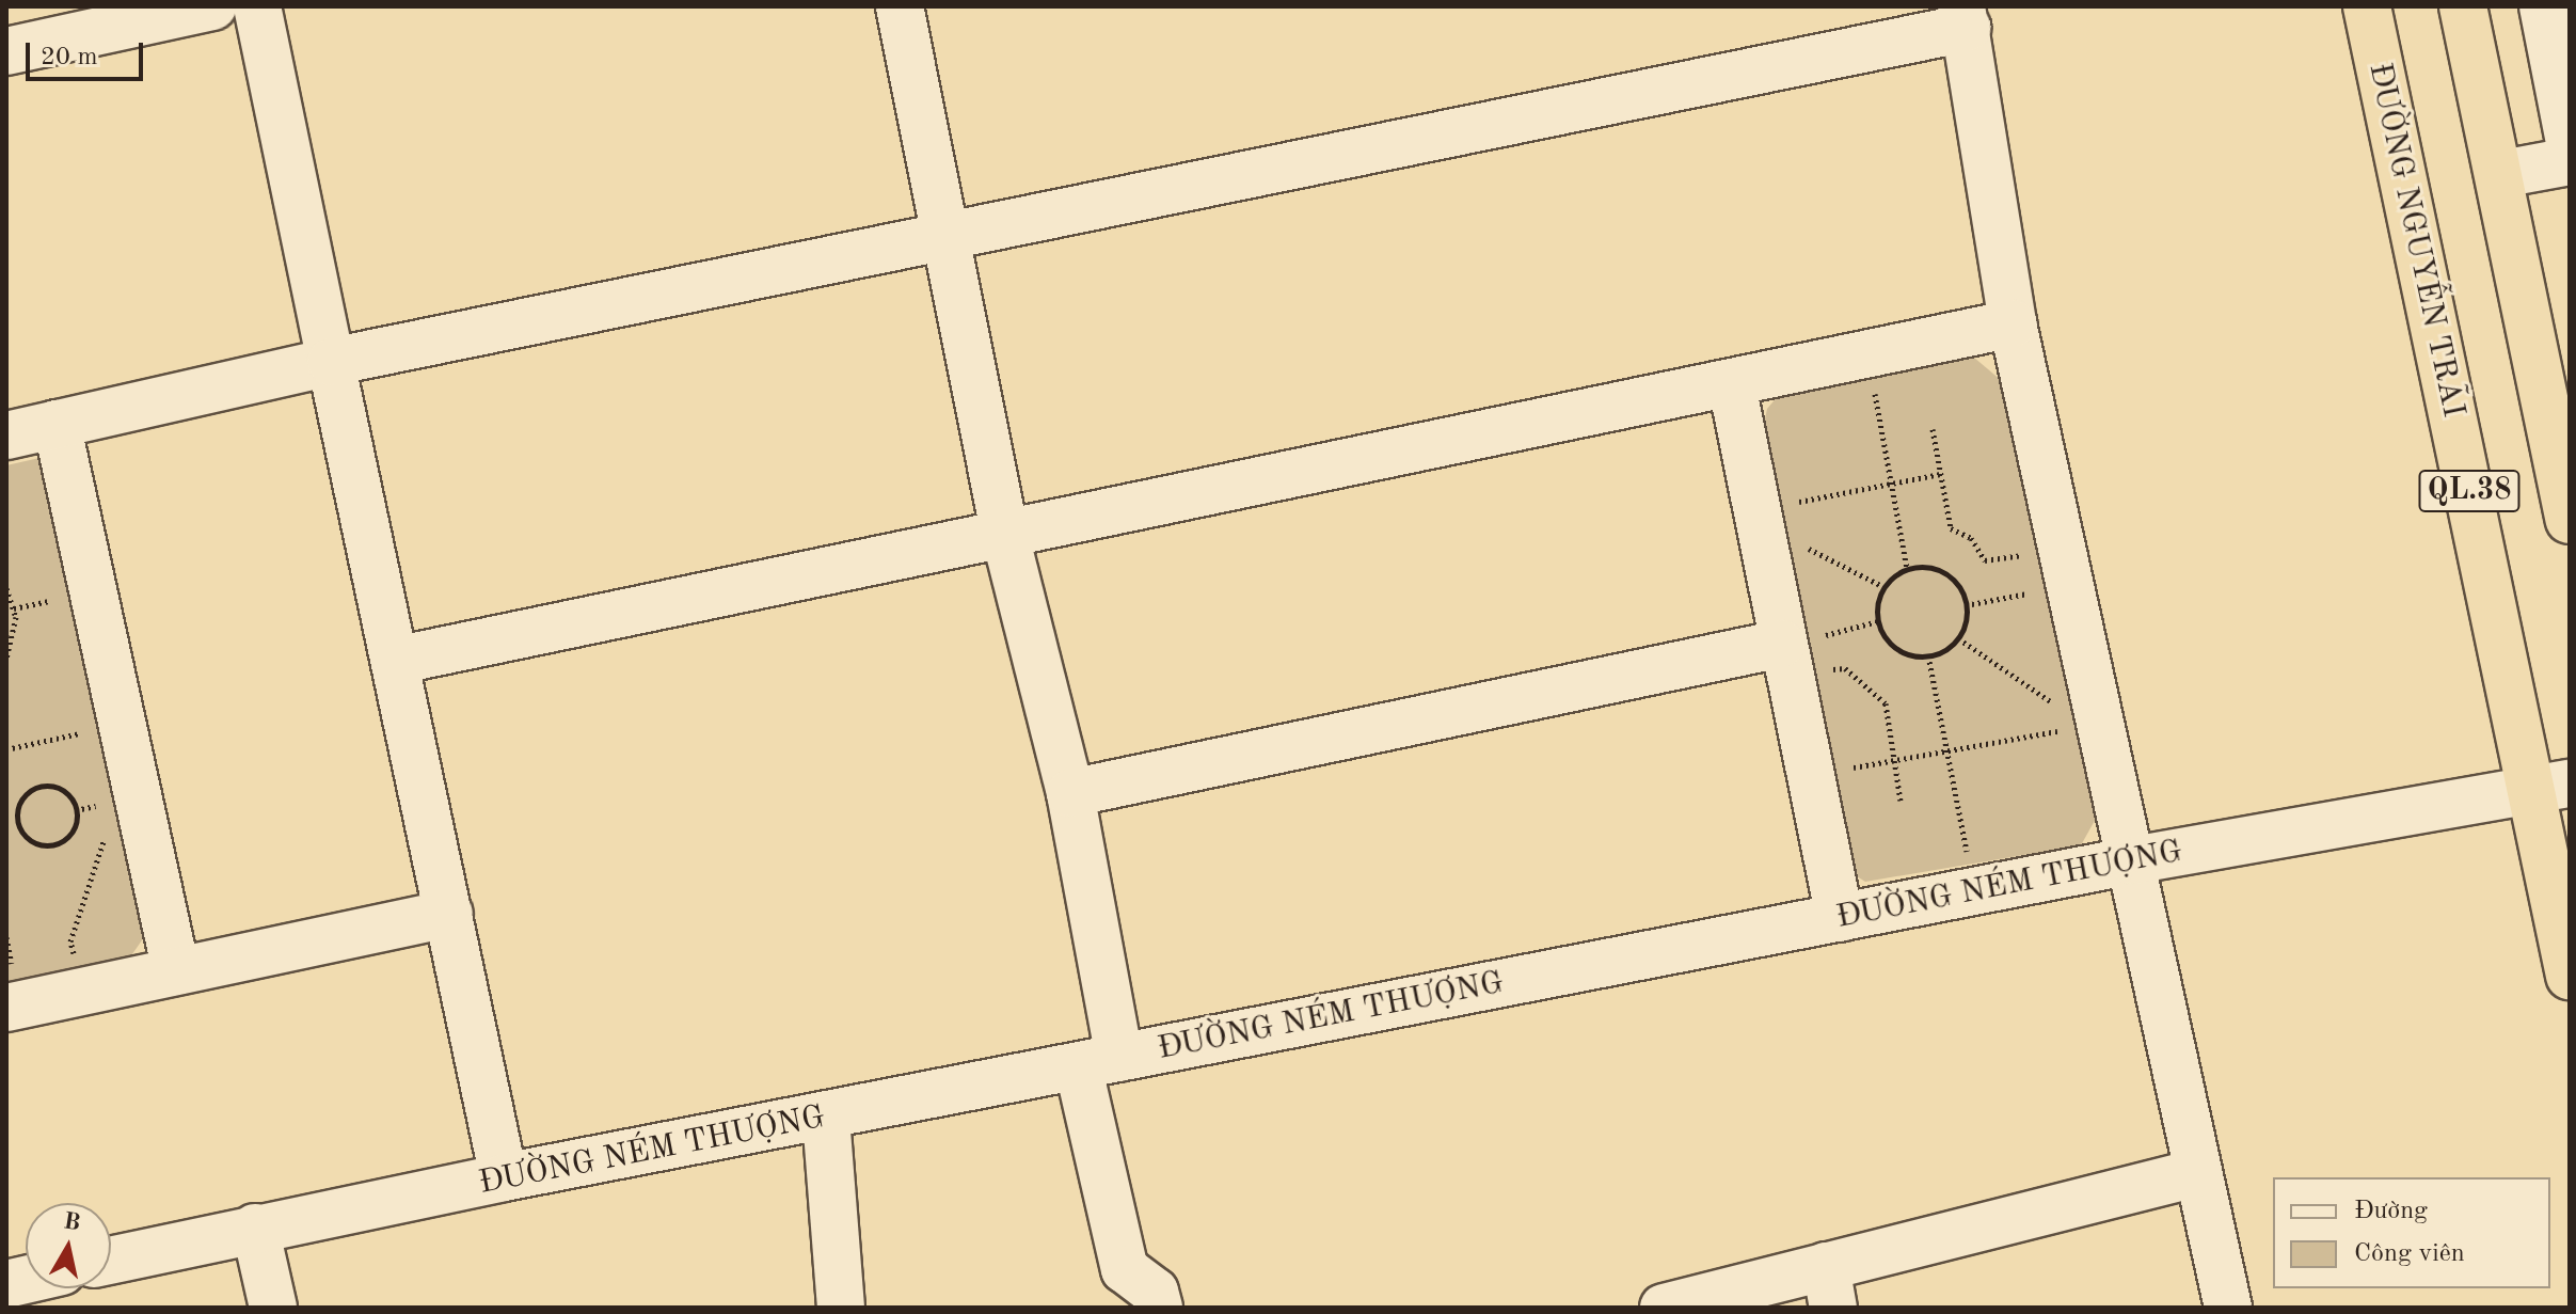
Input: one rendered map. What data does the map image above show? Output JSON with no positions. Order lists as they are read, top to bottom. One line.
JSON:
{"streets":{"highway":["ĐƯỜNG NGUYỄN TRÃI","QL.38"],"street":["ĐƯỜNG NÉM THƯỢNG"]},"crossings":[["ĐƯỜNG NGUYỄN TRÃI","ĐƯỜNG NÉM THƯỢNG"]],"legend":["Đường","Công viên"],"scale_bar":"20 m","north":"top"}
